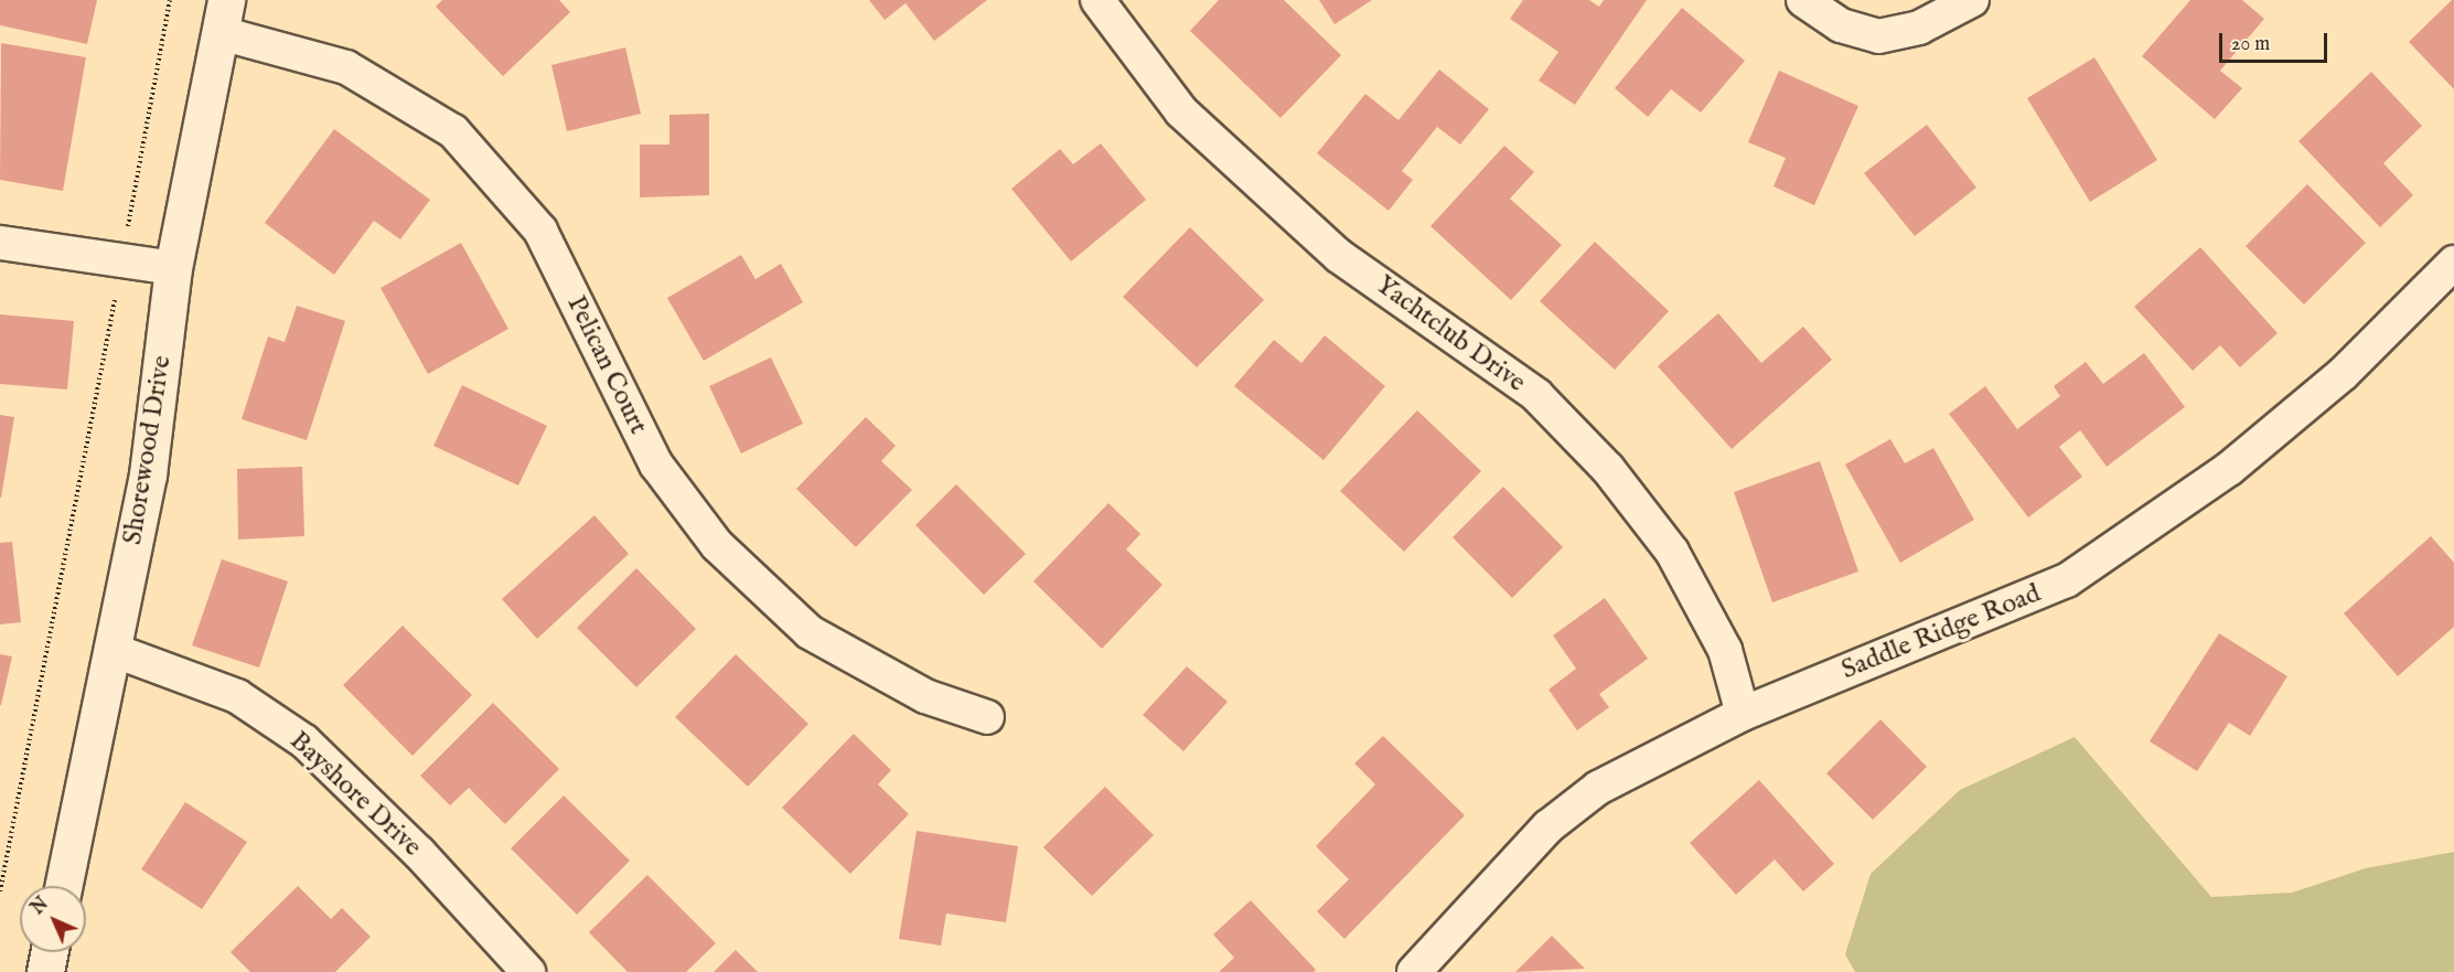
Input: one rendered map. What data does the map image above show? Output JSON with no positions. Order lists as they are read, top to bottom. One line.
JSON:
{"streets":{"street":["Yachtclub Drive","Pelican Court","Shorewood Drive","Saddle Ridge Road","Bayshore Drive"]},"crossings":[["Yachtclub Drive","Saddle Ridge Road"],["Pelican Court","Shorewood Drive"],["Shorewood Drive","Bayshore Drive"]],"scale_bar":"20 m","north":"top left"}
